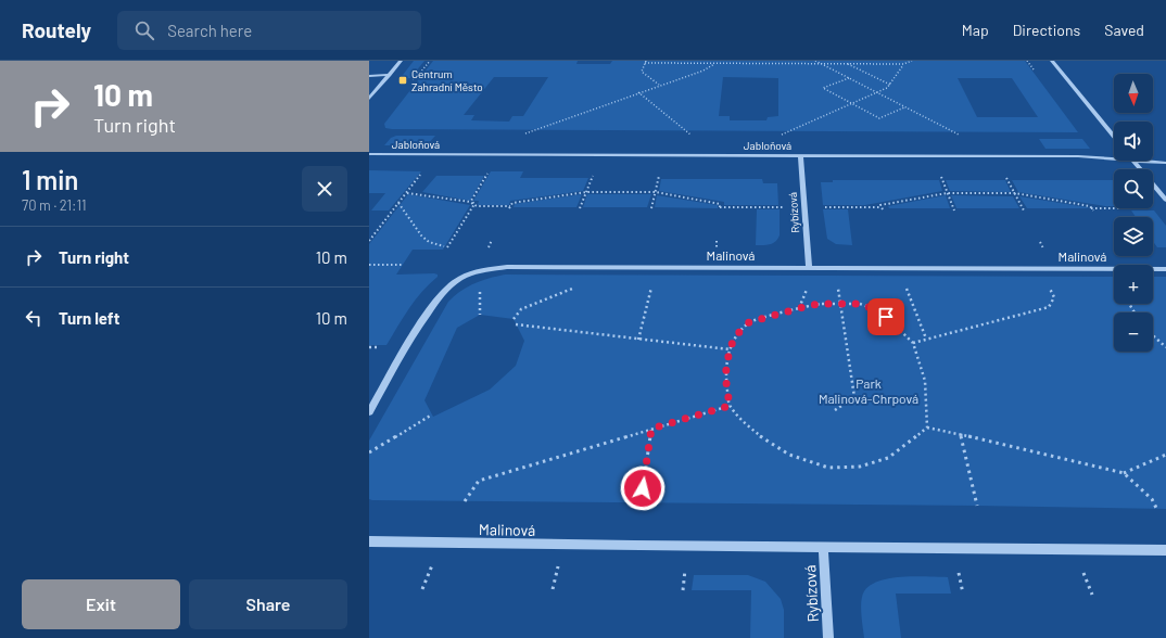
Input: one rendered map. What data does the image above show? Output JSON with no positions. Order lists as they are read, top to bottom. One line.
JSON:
{"streets":{"street":["Jabloňová","Rybízová","Malinová"]},"crossings":[["Jabloňová","Rybízová"],["Rybízová","Malinová"]],"parks":["Park Malinová-Chrpová"],"places":{"transit":["Centrum Zahradní Město"]},"north":"bottom","page":{"header":"Routely","search":"Search here","nav":["Map","Directions","Saved"],"turn":["10 m","Turn right"],"map_buttons":["+","−"],"heading":["1 min","70 m · 21:11"],"list":[{"name":"Turn right","value":"10 m"},{"name":"Turn left","value":"10 m"}],"buttons":["Exit","Share"]}}
